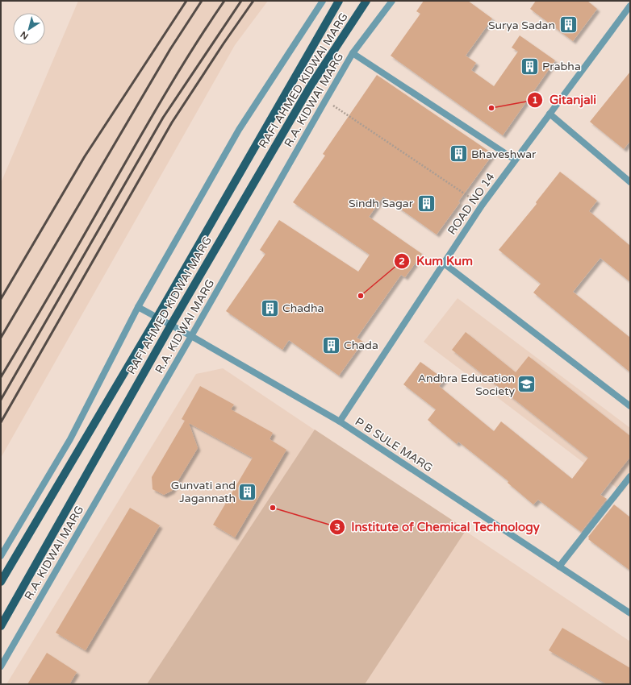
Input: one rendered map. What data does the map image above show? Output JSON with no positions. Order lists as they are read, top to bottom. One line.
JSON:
{"streets":{"main road":["RAFI AHMED KIDWAI MARG"],"street":["R.A. KIDWAI MARG","ROAD NO 14","P B SULE MARG"]},"crossings":[["RAFI AHMED KIDWAI MARG","P B SULE MARG"],["R.A. KIDWAI MARG","P B SULE MARG"],["ROAD NO 14","P B SULE MARG"]],"places":{"building":["Surya Sadan","Prabha","Bhaveshwar","Sindh Sagar","Chadha","Chada","Gunvati and Jagannath"],"other":["Gitanjali","Kum Kum","Institute of Chemical Technology"],"school or university":["Andhra Education Society"]},"north":"bottom left"}
